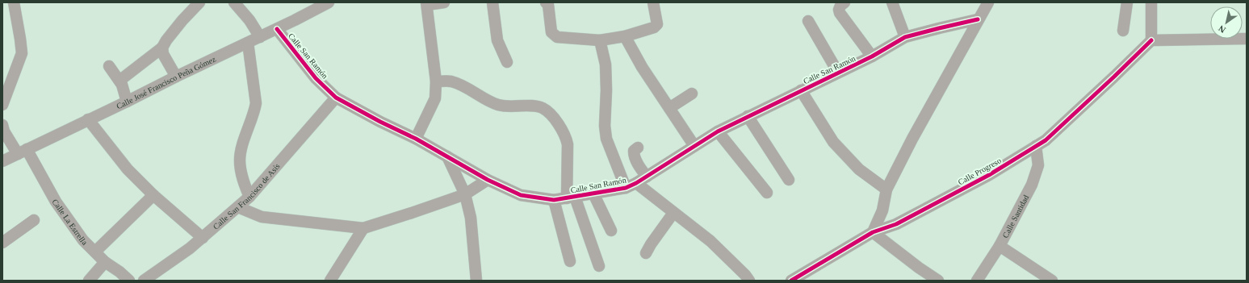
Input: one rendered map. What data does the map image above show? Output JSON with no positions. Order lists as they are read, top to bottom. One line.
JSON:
{"streets":{"street":["Calle San Ramón","Calle José Francisco Peña Gómez","Calle Progreso","Calle San Francisco de Asís","Calle Santidad","Calle La Estrella"]},"crossings":[["Calle San Ramón","Calle José Francisco Peña Gómez"],["Calle San Ramón","Calle San Francisco de Asís"],["Calle José Francisco Peña Gómez","Calle La Estrella"],["Calle Progreso","Calle Santidad"]],"north":"bottom left"}
